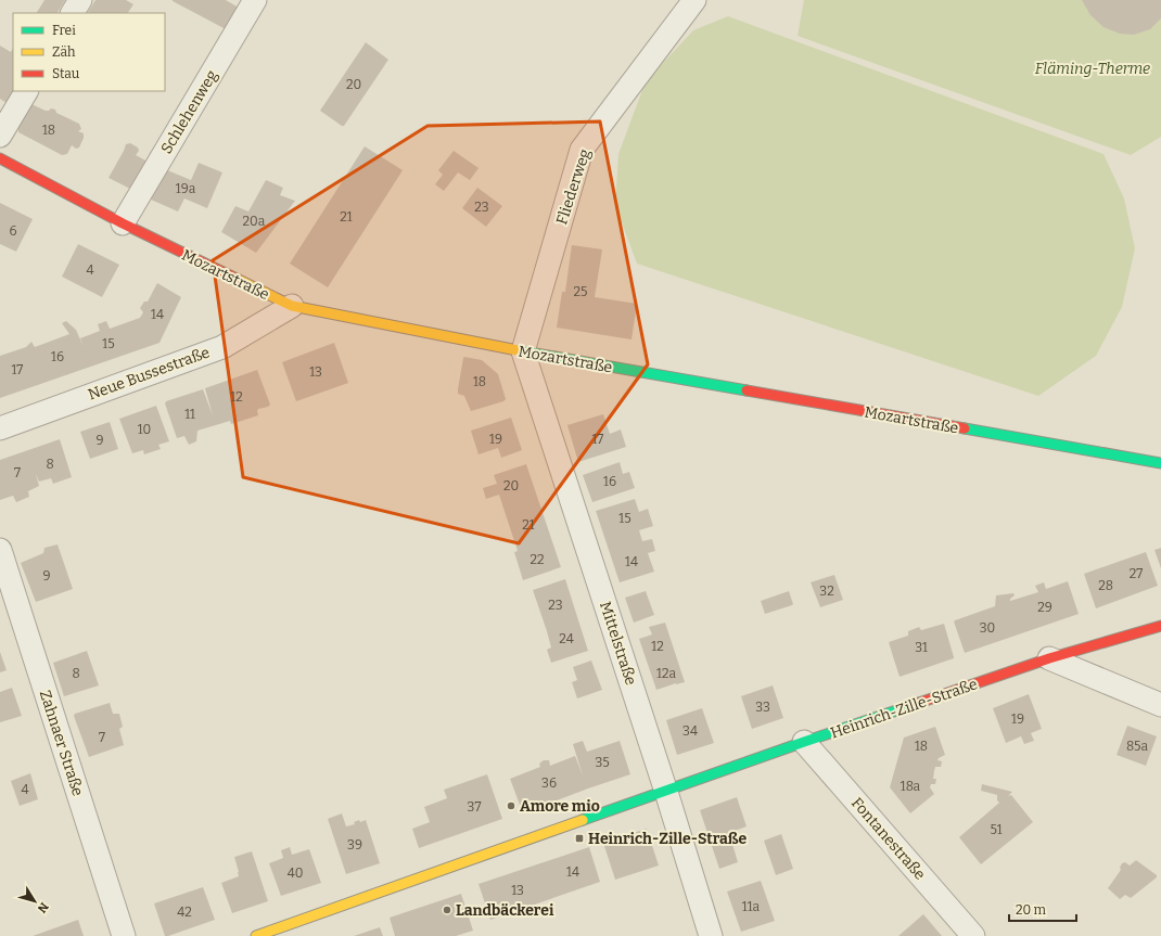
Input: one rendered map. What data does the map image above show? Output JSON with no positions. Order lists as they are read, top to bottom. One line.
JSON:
{"streets":{"street":["Schlehenweg","Fliederweg","Mozartstraße","Neue Bussestraße","Mittelstraße","Heinrich-Zille-Straße","Zahnaer Straße","Fontanestraße"]},"crossings":[["Schlehenweg","Mozartstraße"],["Fliederweg","Mozartstraße"],["Fliederweg","Mittelstraße"],["Mozartstraße","Neue Bussestraße"],["Mozartstraße","Mittelstraße"],["Mittelstraße","Heinrich-Zille-Straße"],["Heinrich-Zille-Straße","Fontanestraße"]],"parks":["Fläming-Therme"],"places":{"other":["Amore mio","Landbäckerei"],"transit":["Heinrich-Zille-Straße"]},"house_numbers":["20","18","19a","23","21","20a","6","4","25","14","15","16","17","13","18","12","11","10","19","17","9","8","7","16","20","15","21","22","14","27","9","28","32","23","29","30","24","12","31","8","12a","33","19","34","7","18","85a","35","36","18a","4","37","51","39","14","40","13","11a","42"],"legend":["Frei","Zäh","Stau"],"scale_bar":"20 m","north":"bottom right"}
